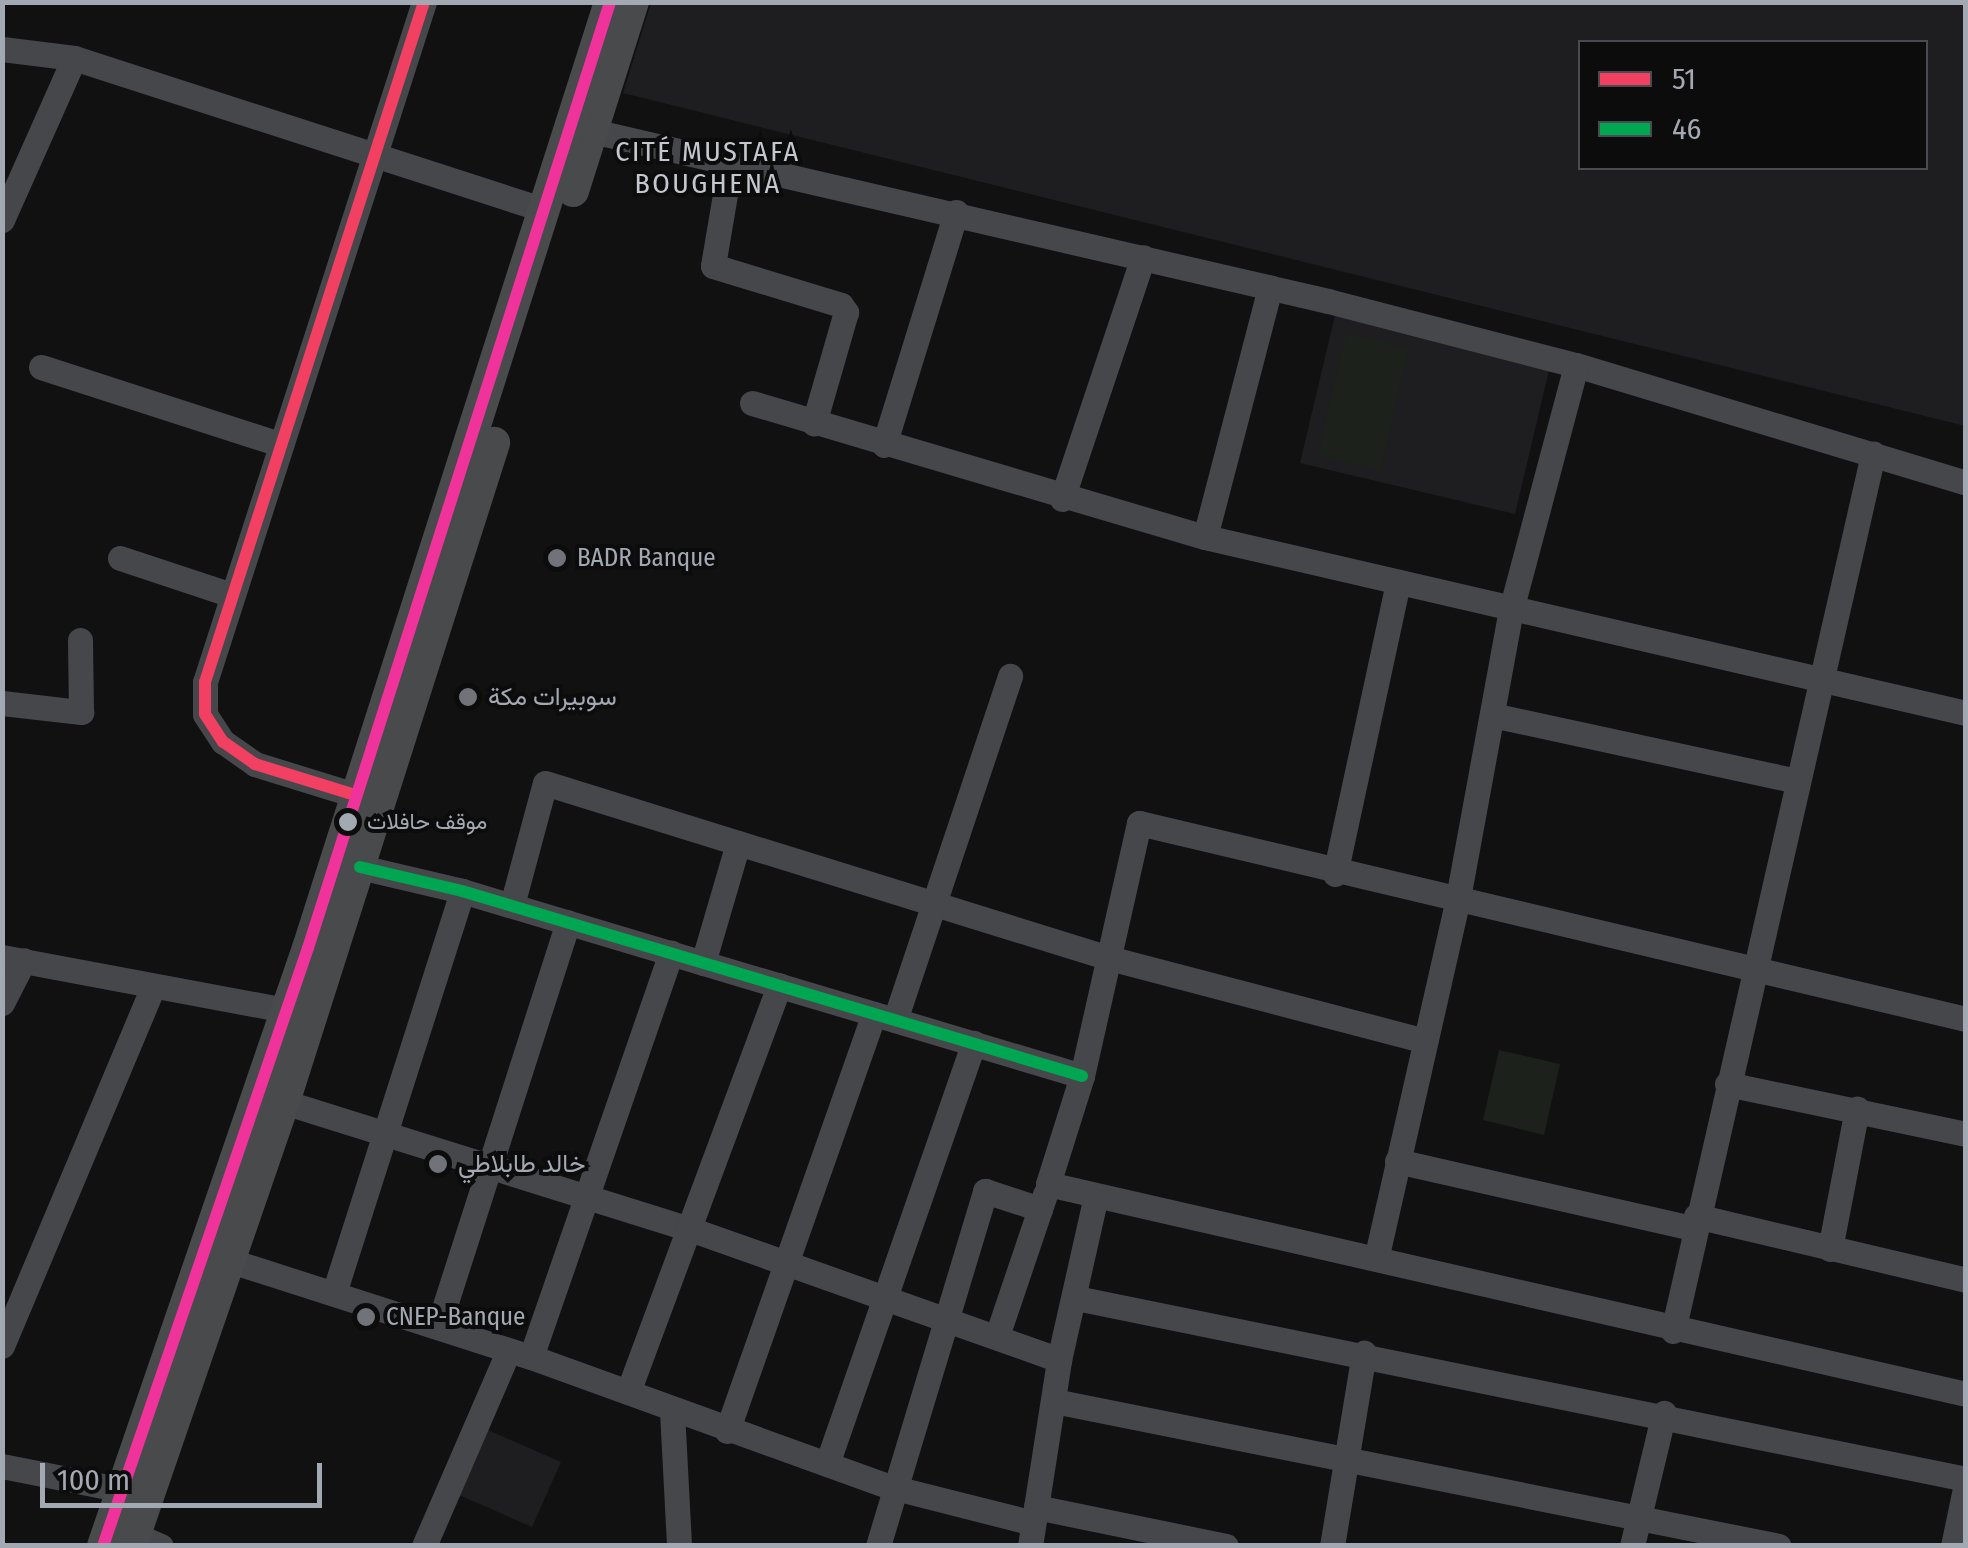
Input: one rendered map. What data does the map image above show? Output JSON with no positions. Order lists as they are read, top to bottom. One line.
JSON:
{"districts":["CITÉ MUSTAFA BOUGHENA"],"places":["BADR Banque","سوبيرات مكة","موقف حافلات","خالد طابلاطي","CNEP-Banque"],"lines":["transit line 51","transit line 46"],"legend":["51","46"],"scale_bar":"100 m"}
